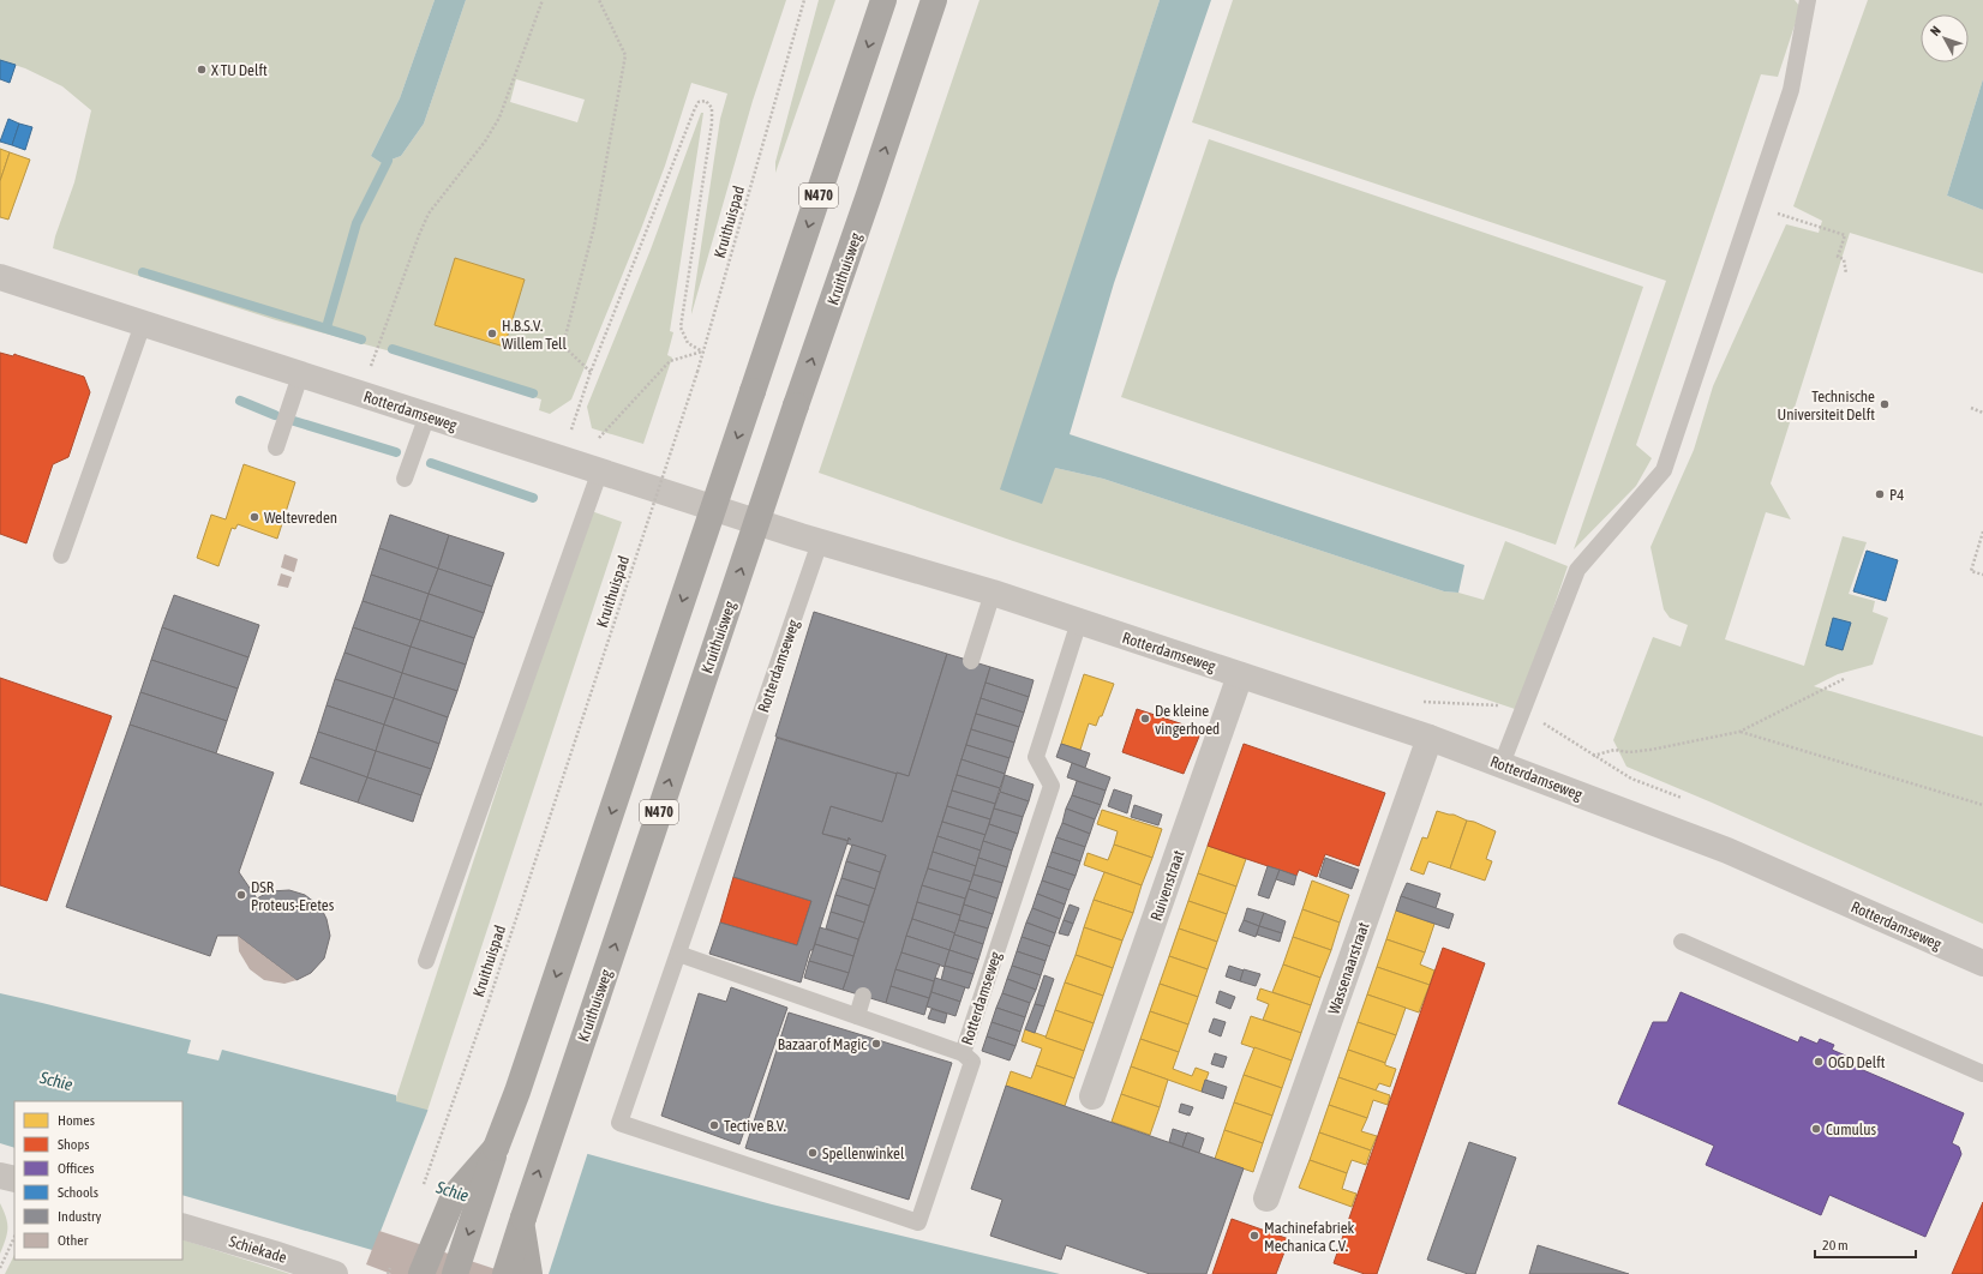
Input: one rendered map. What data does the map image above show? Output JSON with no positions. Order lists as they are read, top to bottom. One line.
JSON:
{"streets":{"highway":["N470","Kruithuisweg"],"street":["Rotterdamseweg","Ruivenstraat","Wassenaarstraat","Schiekade"],"path":["Kruithuispad"]},"crossings":[["N470","Kruithuisweg"],["Rotterdamseweg","Ruivenstraat"],["Rotterdamseweg","Wassenaarstraat"]],"water":["Schie"],"places":["X TU Delft","H.B.S.V. Willem Tell","Technische Universiteit Delft","P4","Weltevreden","De kleine vingerhoed","DSR Proteus-Eretes","Bazaar of Magic","OGD Delft","Tective B.V.","Cumulus","Spellenwinkel","Machinefabriek Mechanica C.V."],"legend":["Homes","Shops","Offices","Schools","Industry","Other"],"scale_bar":"20 m","north":"top left"}
